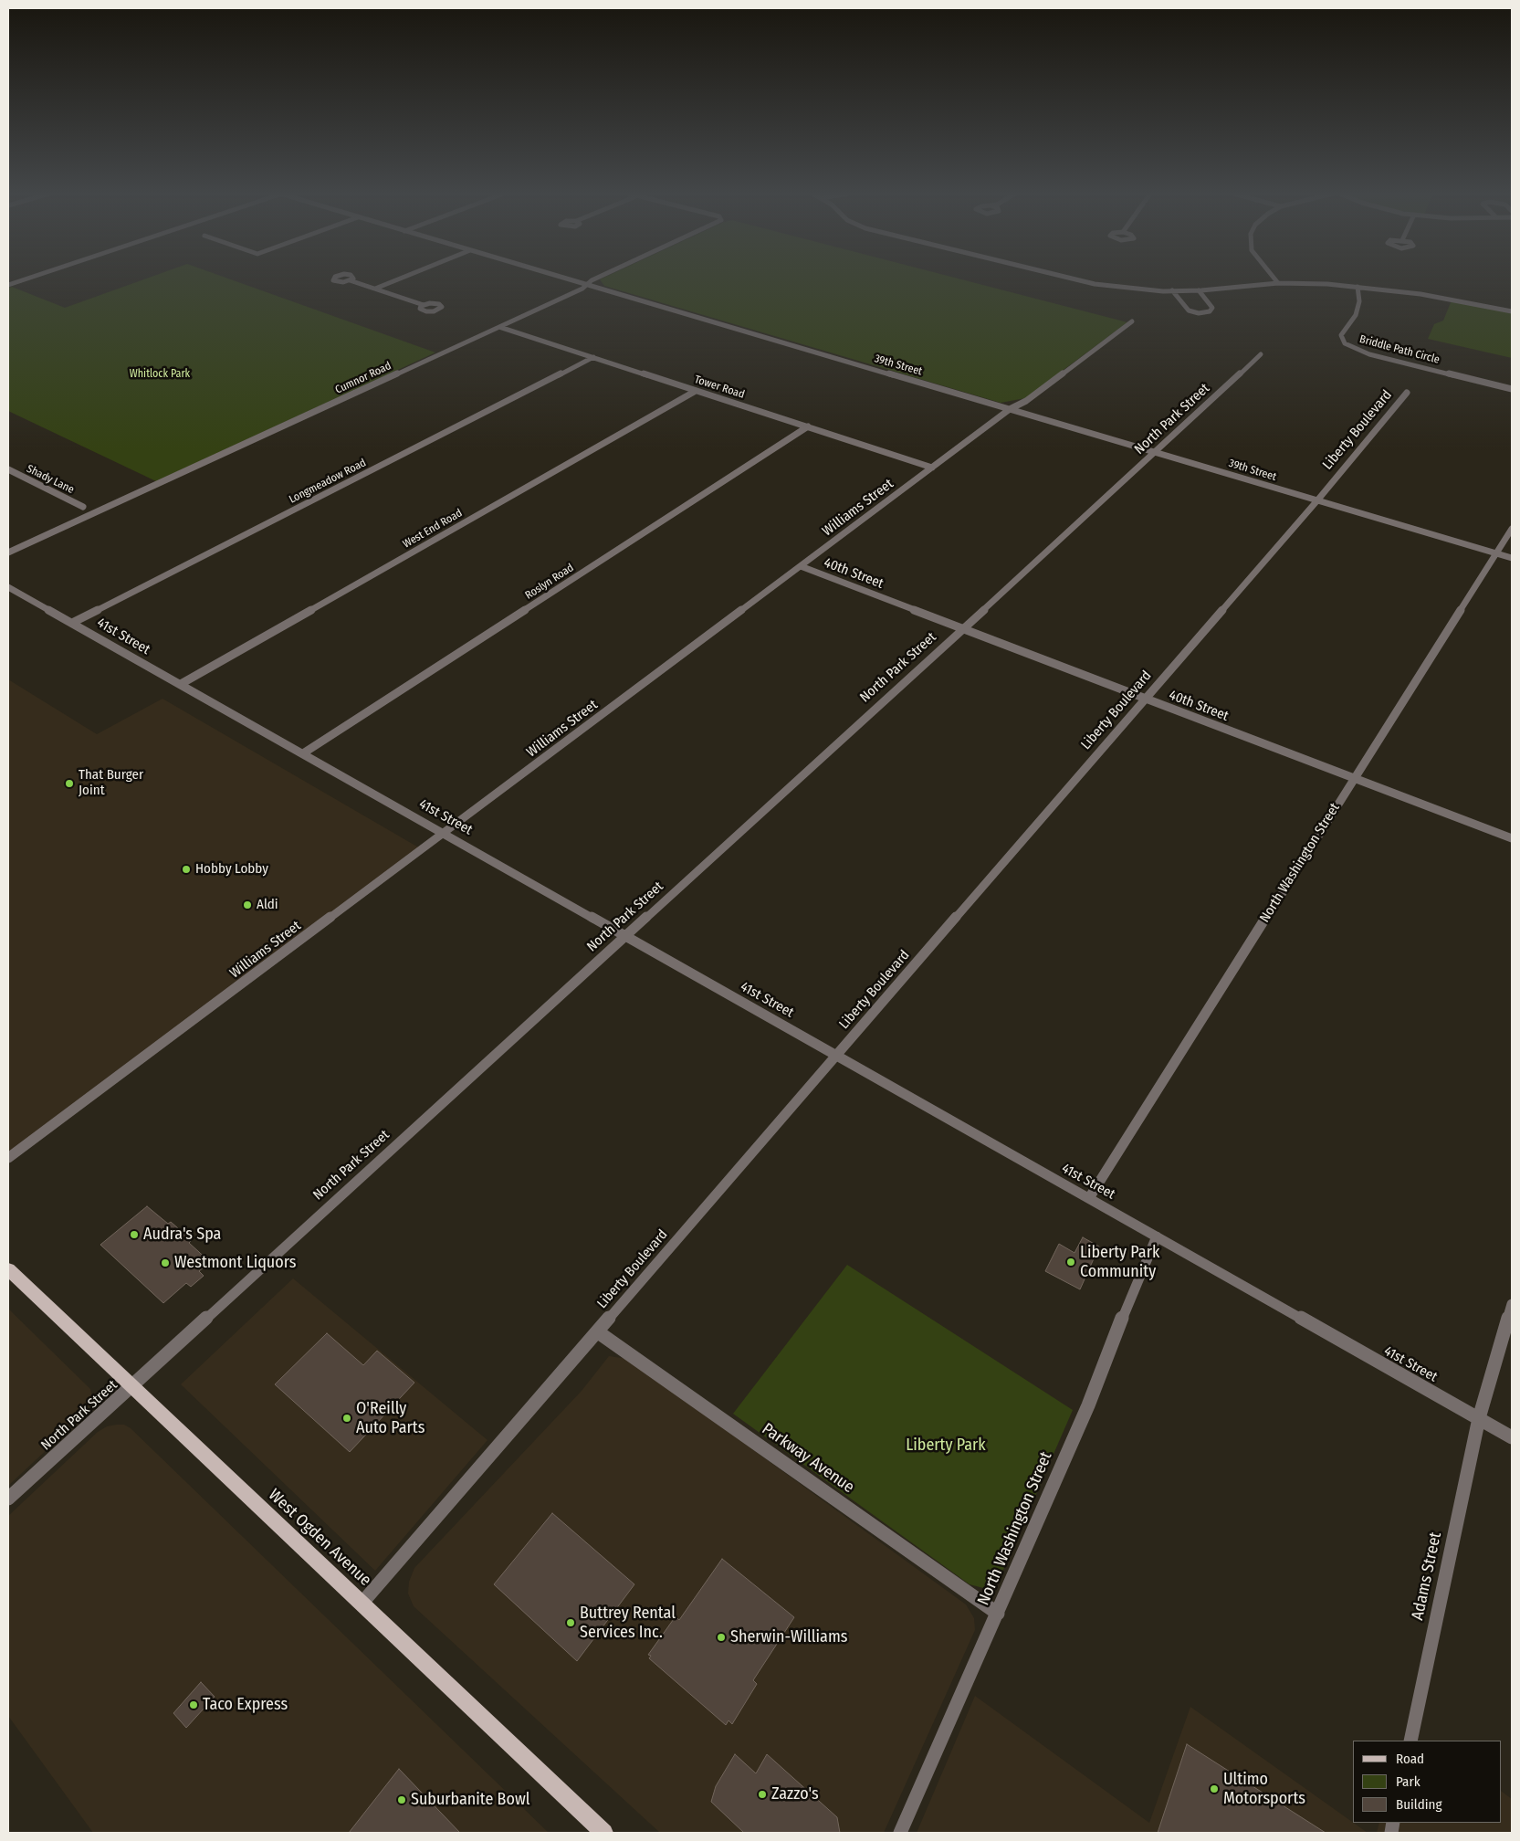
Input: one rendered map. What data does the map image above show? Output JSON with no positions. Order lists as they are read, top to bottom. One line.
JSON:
{"streets":{"main road":["West Ogden Avenue"],"street":["Briddle Path Circle","39th Street","Cumnor Road","Tower Road","North Park Street","Liberty Boulevard","Shady Lane","Longmeadow Road","Williams Street","West End Road","40th Street","Roslyn Road","41st Street","North Washington Street","Parkway Avenue","Adams Street"]},"crossings":[["39th Street","Cumnor Road"],["39th Street","North Park Street"],["39th Street","Liberty Boulevard"],["39th Street","Williams Street"],["39th Street","North Washington Street"],["Cumnor Road","Tower Road"],["Tower Road","Longmeadow Road"],["Tower Road","Williams Street"],["Tower Road","West End Road"],["Tower Road","Roslyn Road"],["North Park Street","40th Street"],["North Park Street","41st Street"],["North Park Street","West Ogden Avenue"],["Liberty Boulevard","40th Street"],["Liberty Boulevard","41st Street"],["Liberty Boulevard","Parkway Avenue"],["Liberty Boulevard","West Ogden Avenue"],["Longmeadow Road","41st Street"],["Williams Street","40th Street"],["Williams Street","41st Street"],["West End Road","41st Street"],["40th Street","North Washington Street"],["Roslyn Road","41st Street"],["41st Street","North Washington Street"],["41st Street","Adams Street"],["North Washington Street","Parkway Avenue"]],"parks":["Whitlock Park","Liberty Park"],"places":["That Burger Joint","Hobby Lobby","Aldi","Audra's Spa","Liberty Park Community","Westmont Liquors","O'Reilly Auto Parts","Buttrey Rental Services Inc.","Sherwin-Williams","Taco Express","Ultimo Motorsports","Zazzo's","Suburbanite Bowl"],"legend":["Road","Park","Building"]}
